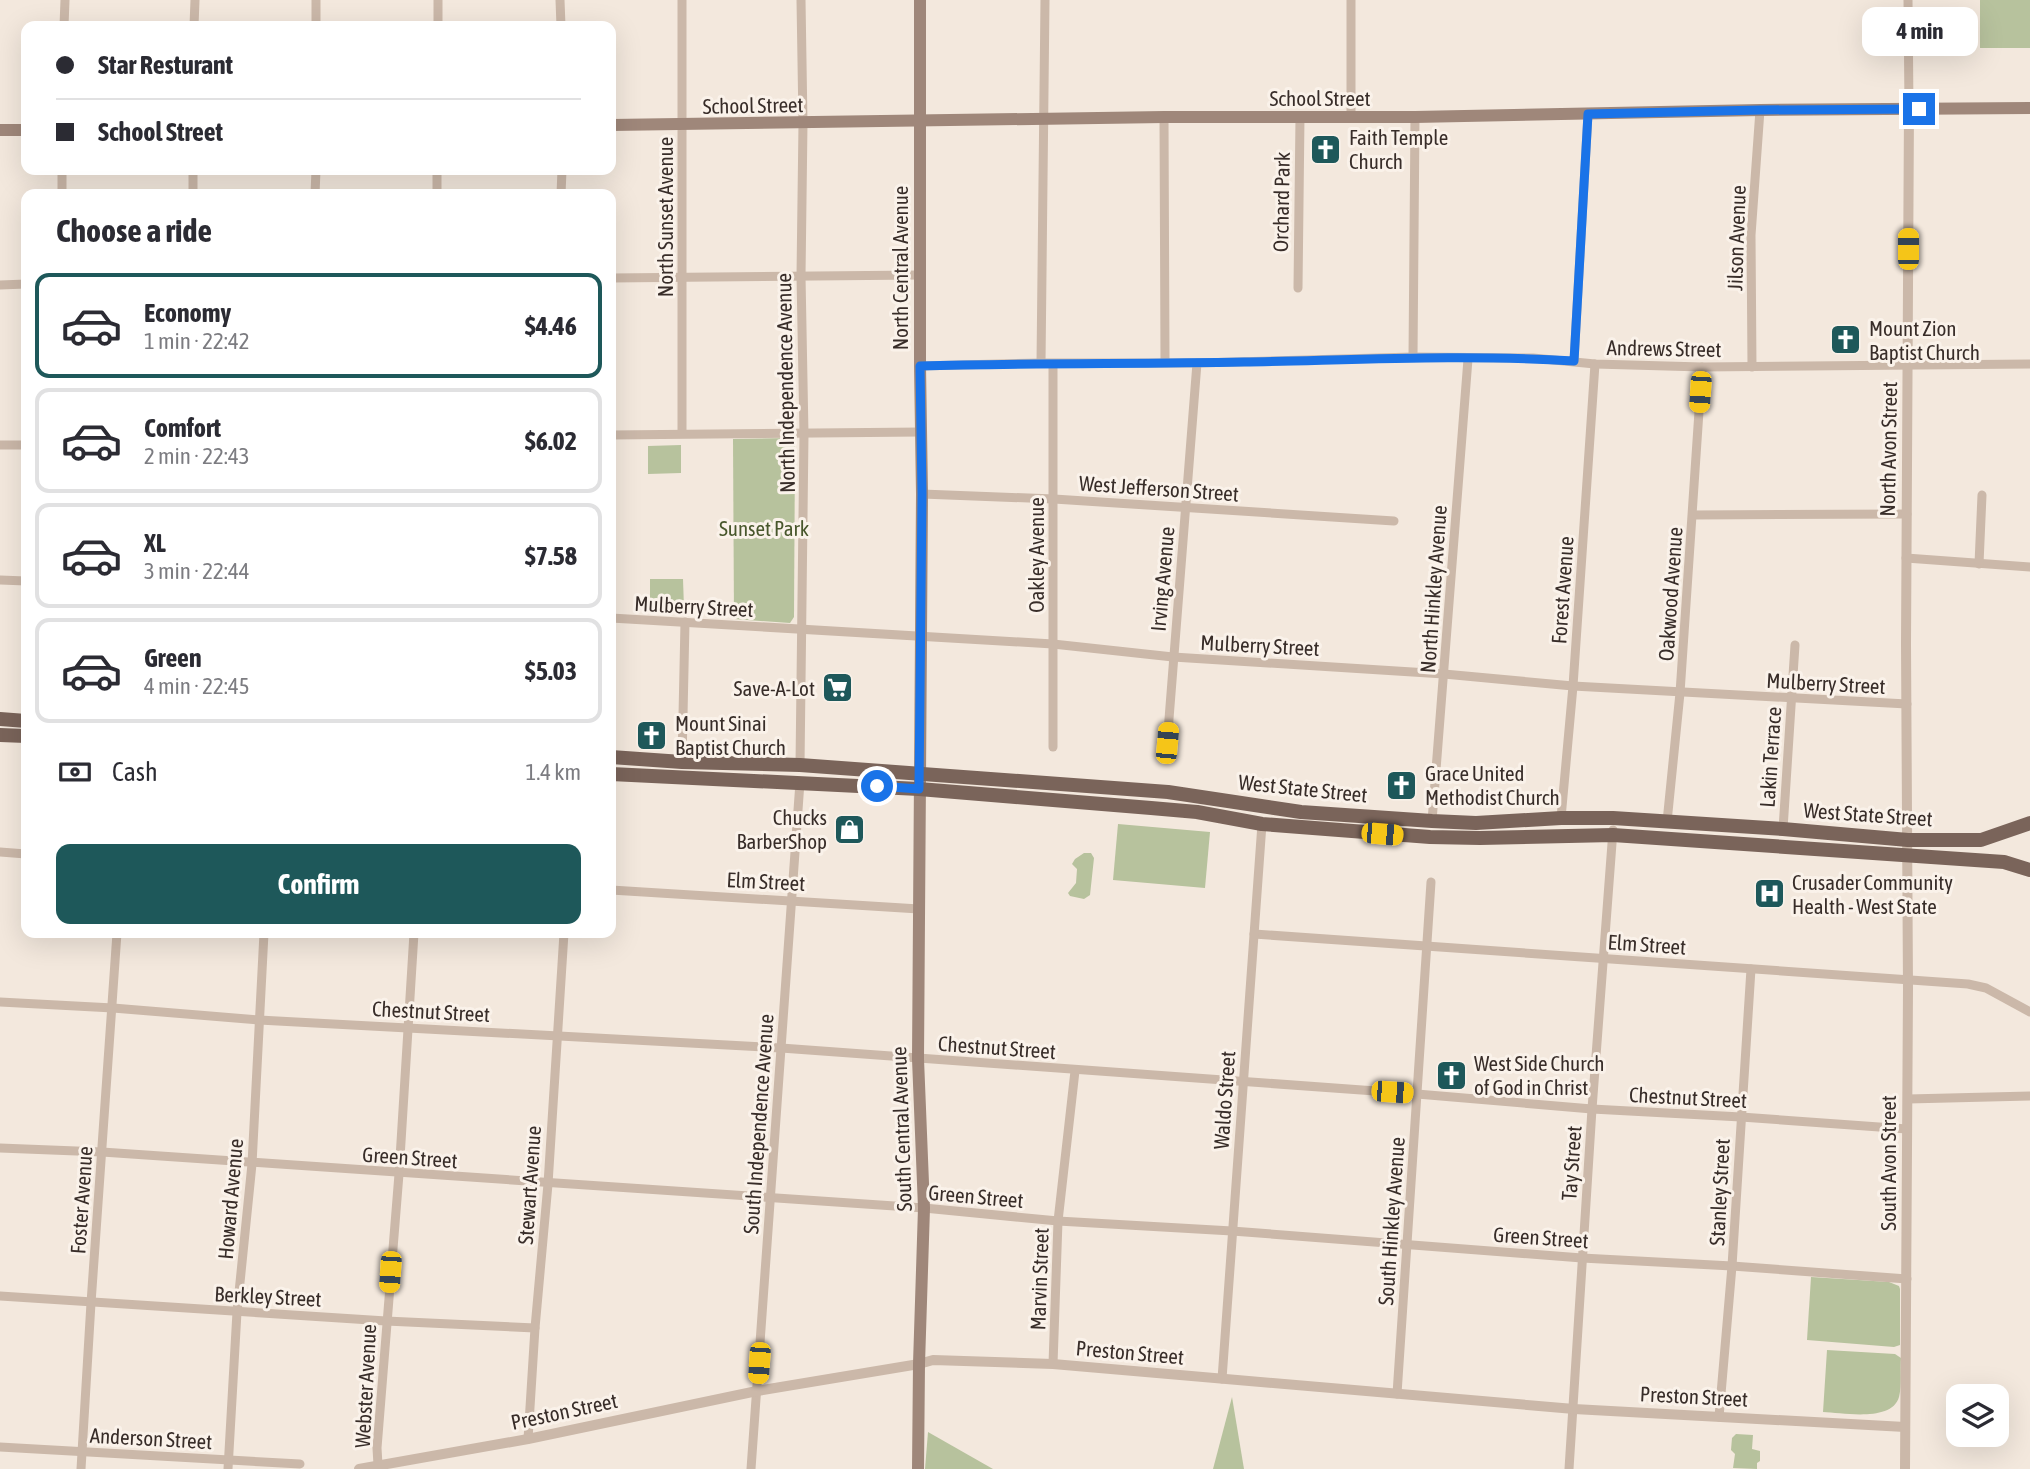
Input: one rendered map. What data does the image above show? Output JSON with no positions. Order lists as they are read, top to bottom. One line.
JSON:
{"streets":{"main road":["School Street","North Central Avenue","West State Street","South Central Avenue"],"street":["Orchard Park","North Sunset Avenue","Jilson Avenue","Andrews Street","North Independence Avenue","North Avon Street","West Jefferson Street","Oakley Avenue","Irving Avenue","North Hinkley Avenue","Forest Avenue","Oakwood Avenue","Mulberry Street","Lakin Terrace","Elm Street","Chestnut Street","Waldo Street","South Independence Avenue","Green Street","Tay Street","South Avon Street","Stewart Avenue","Stanley Street","Howard Avenue","Foster Avenue","South Hinkley Avenue","Marvin Street","Berkley Street","Preston Street","Webster Avenue","Anderson Street"]},"crossings":[["School Street","Orchard Park"],["School Street","North Sunset Avenue"],["School Street","Jilson Avenue"],["School Street","North Central Avenue"],["School Street","North Independence Avenue"],["School Street","North Avon Street"],["Jilson Avenue","Andrews Street"],["North Central Avenue","Andrews Street"],["North Central Avenue","West Jefferson Street"],["North Central Avenue","Mulberry Street"],["North Central Avenue","West State Street"],["North Central Avenue","South Central Avenue"],["Andrews Street","North Avon Street"],["Andrews Street","Oakley Avenue"],["Andrews Street","Irving Avenue"],["Andrews Street","North Hinkley Avenue"],["Andrews Street","Forest Avenue"],["Andrews Street","Oakwood Avenue"],["North Independence Avenue","Mulberry Street"],["North Independence Avenue","West State Street"],["North Avon Street","Mulberry Street"],["North Avon Street","West State Street"],["North Avon Street","South Avon Street"],["West Jefferson Street","Oakley Avenue"],["West Jefferson Street","Irving Avenue"],["Oakley Avenue","Mulberry Street"],["Irving Avenue","Mulberry Street"],["North Hinkley Avenue","Mulberry Street"],["North Hinkley Avenue","West State Street"],["Forest Avenue","Mulberry Street"],["Forest Avenue","West State Street"],["Oakwood Avenue","Mulberry Street"],["Oakwood Avenue","West State Street"],["Mulberry Street","Lakin Terrace"],["Lakin Terrace","West State Street"],["West State Street","Waldo Street"],["West State Street","South Independence Avenue"],["West State Street","South Central Avenue"],["West State Street","Tay Street"],["West State Street","South Avon Street"],["Elm Street","Waldo Street"],["Elm Street","South Independence Avenue"],["Elm Street","South Central Avenue"],["Elm Street","Tay Street"],["Elm Street","South Avon Street"],["Elm Street","Stanley Street"],["Elm Street","South Hinkley Avenue"],["Chestnut Street","Waldo Street"],["Chestnut Street","South Independence Avenue"],["Chestnut Street","South Central Avenue"],["Chestnut Street","Tay Street"],["Chestnut Street","South Avon Street"],["Chestnut Street","Stewart Avenue"],["Chestnut Street","Stanley Street"],["Chestnut Street","Howard Avenue"],["Chestnut Street","Foster Avenue"],["Chestnut Street","South Hinkley Avenue"],["Chestnut Street","Marvin Street"],["Chestnut Street","Webster Avenue"],["Waldo Street","Green Street"],["Waldo Street","Preston Street"],["South Independence Avenue","Green Street"],["South Independence Avenue","Preston Street"],["South Central Avenue","Green Street"],["South Central Avenue","Preston Street"],["Green Street","Tay Street"],["Green Street","South Avon Street"],["Green Street","Stewart Avenue"],["Green Street","Stanley Street"],["Green Street","Howard Avenue"],["Green Street","Foster Avenue"],["Green Street","South Hinkley Avenue"],["Green Street","Marvin Street"],["Green Street","Webster Avenue"],["Tay Street","Preston Street"],["South Avon Street","Preston Street"],["Stewart Avenue","Berkley Street"],["Stewart Avenue","Preston Street"],["Stanley Street","Preston Street"],["Howard Avenue","Berkley Street"],["Howard Avenue","Anderson Street"],["Foster Avenue","Berkley Street"],["Foster Avenue","Anderson Street"],["South Hinkley Avenue","Preston Street"],["Marvin Street","Preston Street"],["Berkley Street","Webster Avenue"],["Preston Street","Webster Avenue"]],"parks":["Sunset Park"],"places":{"church":["Faith Temple Church","Mount Zion Baptist Church","Mount Sinai Baptist Church","Grace United Methodist Church","West Side Church of God in Christ"],"supermarket":["Save-A-Lot"],"shop":["Chucks BarberShop"],"hospital":["Crusader Community Health - West State"]},"page":{"bubble":"4 min","banner":["Star Resturant","School Street"],"heading":"Choose a ride","list":[{"name":"Economy","note":"1 min · 22:42","value":"$4.46"},{"name":"Comfort","note":"2 min · 22:43","value":"$6.02"},{"name":"XL","note":"3 min · 22:44","value":"$7.58"},{"name":"Green","note":"4 min · 22:45","value":"$5.03"}],"pay":["Cash","1.4 km"],"buttons":"Confirm"}}
